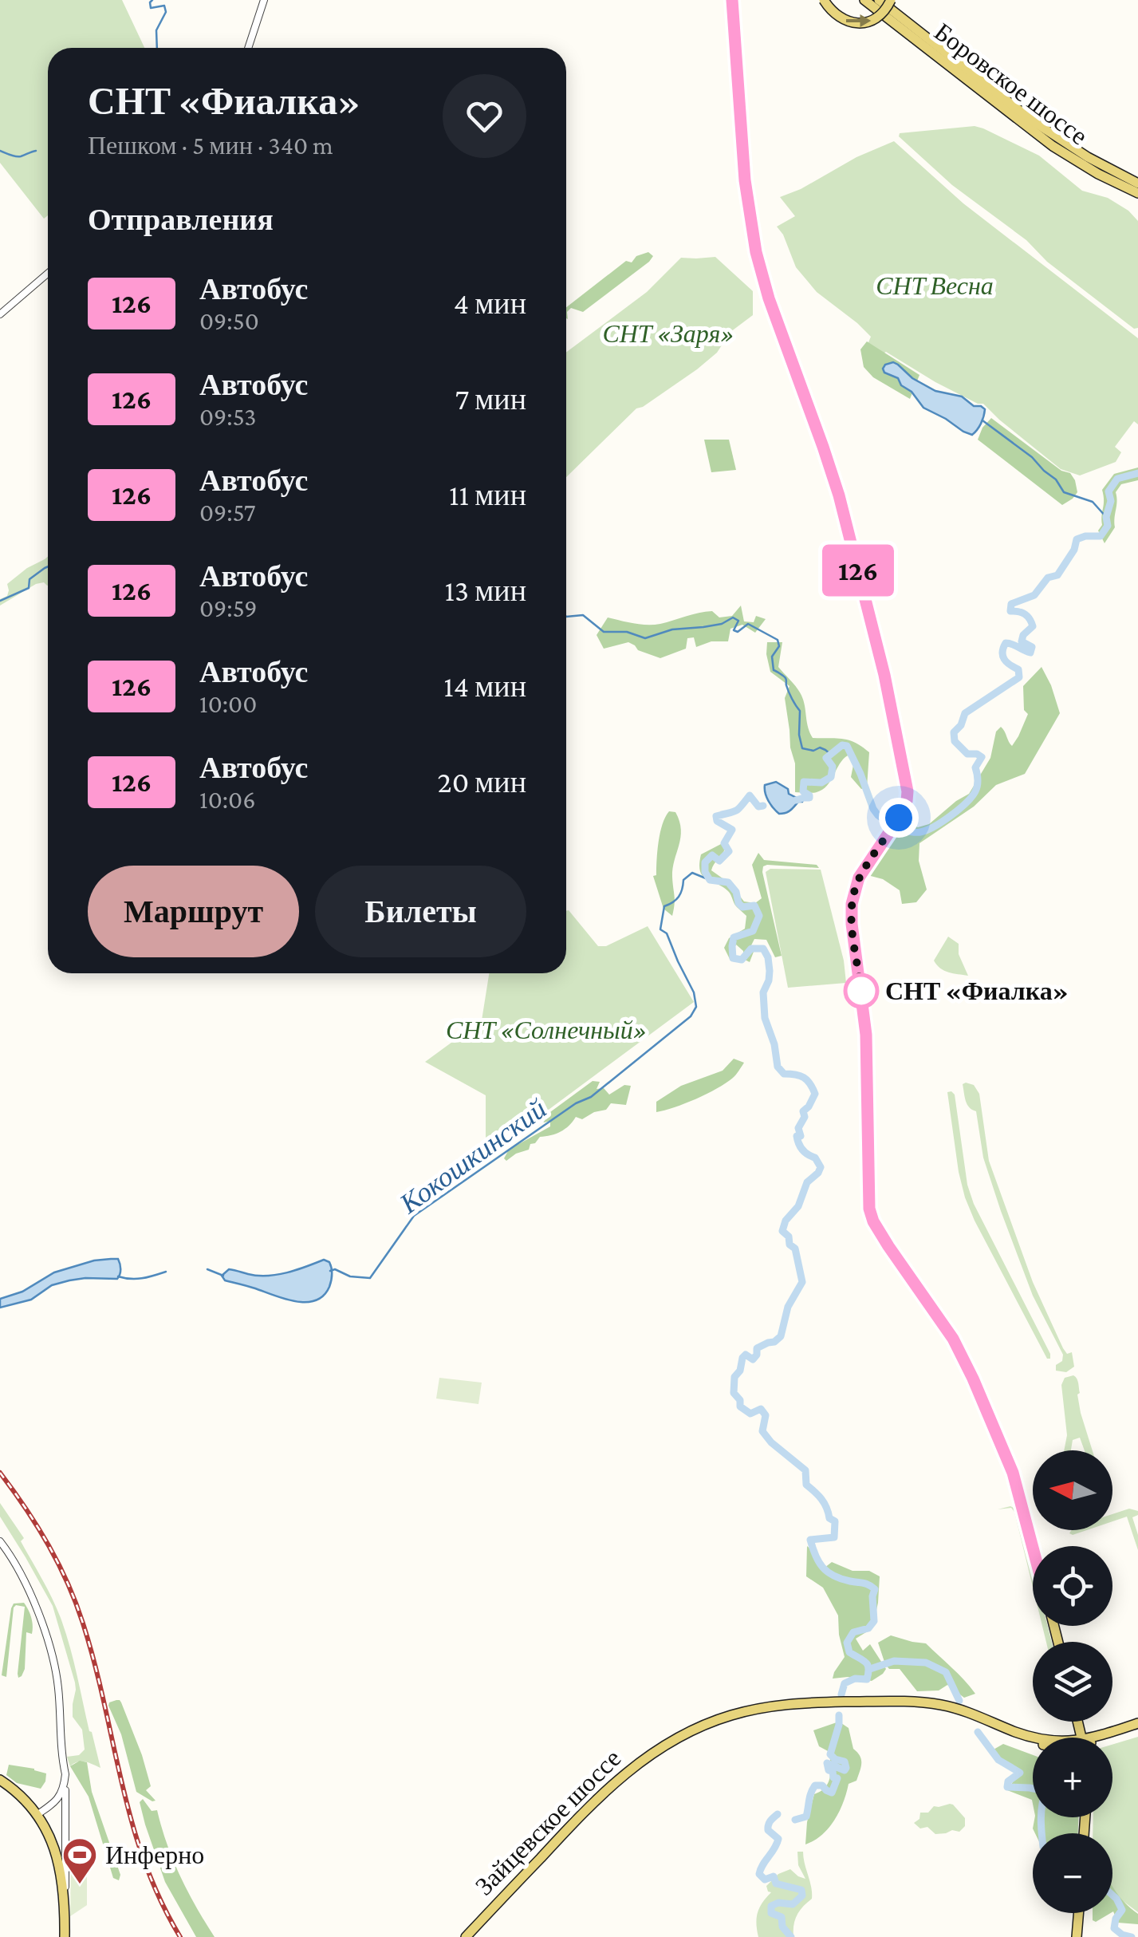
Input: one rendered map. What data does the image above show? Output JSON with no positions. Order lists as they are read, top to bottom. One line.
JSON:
{"streets":{"main road":["Боровское шоссе","Зайцевское шоссе"]},"water":["Кокошкинский"],"parks":["СНТ Весна","СНТ «Заря»","СНТ «Солнечный»"],"places":{"other":["СНТ «Фиалка»"],"sports":["Инферно"]},"lines":["bus line 126"],"north":"left","page":{"on_map":"126","heading":[["СНТ «Фиалка»","Пешком · 5 мин · 340 m"],"Отправления"],"list":[{"mark":"126","name":"Автобус","note":"09:50","value":"4 мин"},{"mark":"126","name":"Автобус","note":"09:53","value":"7 мин"},{"mark":"126","name":"Автобус","note":"09:57","value":"11 мин"},{"mark":"126","name":"Автобус","note":"09:59","value":"13 мин"},{"mark":"126","name":"Автобус","note":"10:00","value":"14 мин"},{"mark":"126","name":"Автобус","note":"10:06","value":"20 мин"}],"buttons":["Маршрут","Билеты"],"map_buttons":["+","−"]}}
